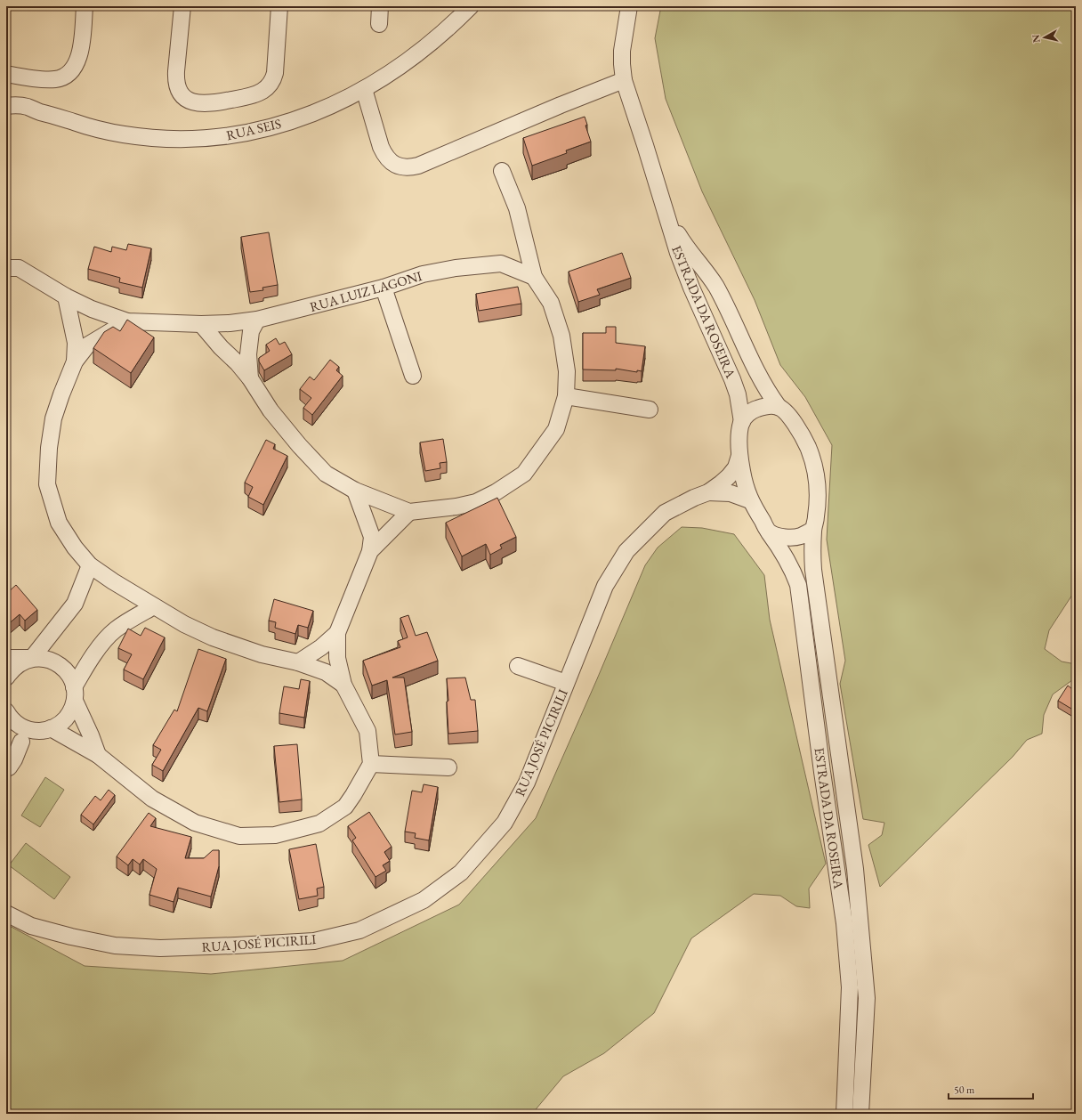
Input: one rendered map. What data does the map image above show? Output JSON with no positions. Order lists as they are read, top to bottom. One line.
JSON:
{"streets":{"street":["RUA SEIS","RUA LUIZ LAGONI","ESTRADA DA ROSEIRA","RUA JOSÉ PICIRILI"]},"scale_bar":"50 m","north":"left"}
